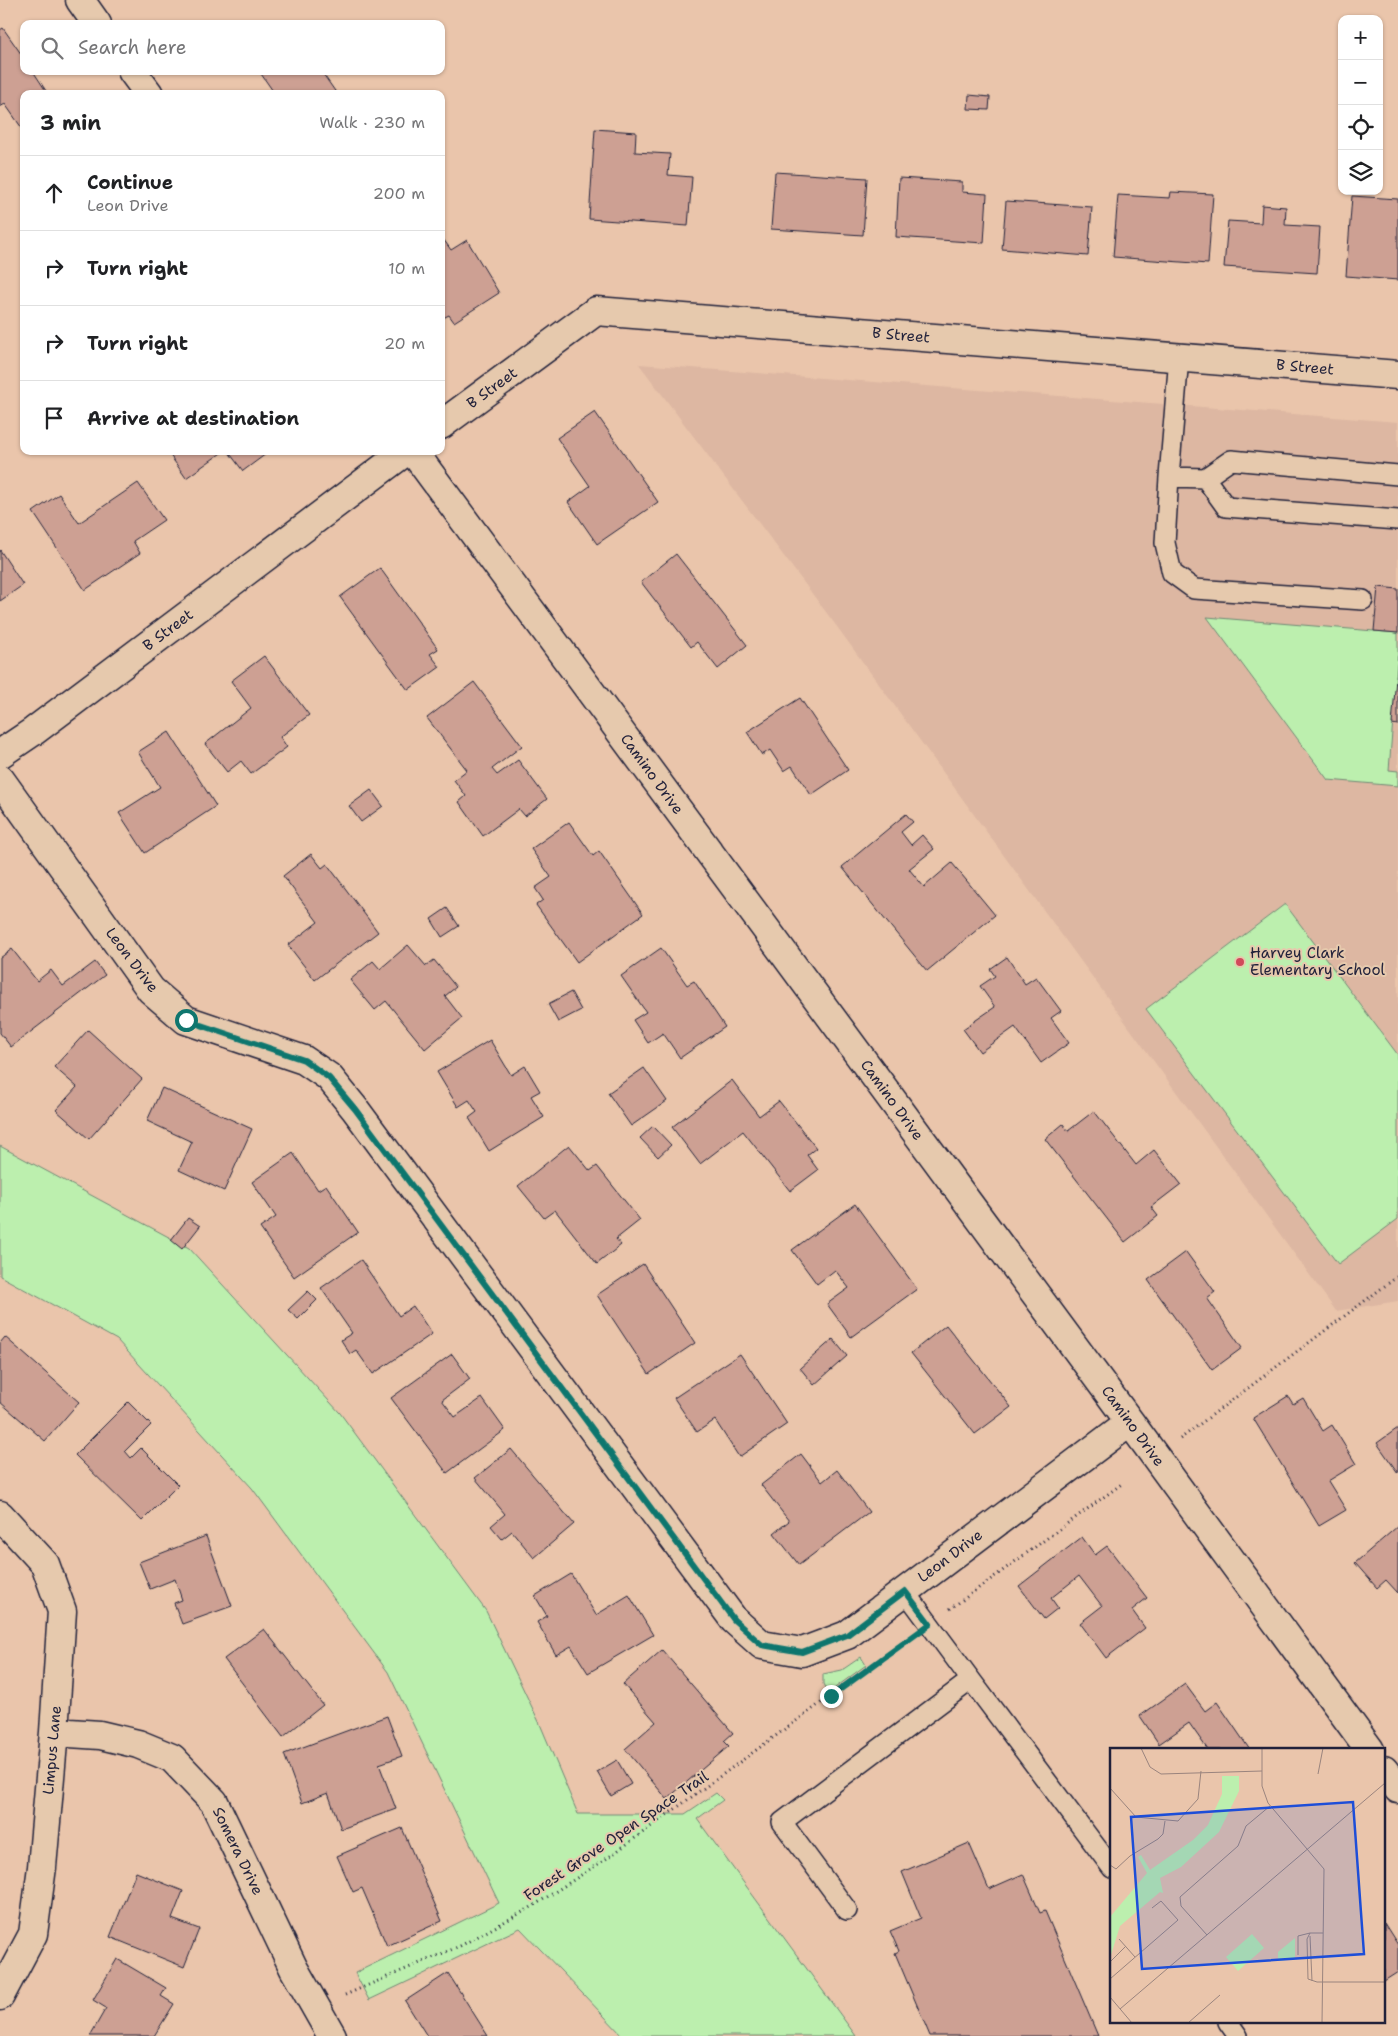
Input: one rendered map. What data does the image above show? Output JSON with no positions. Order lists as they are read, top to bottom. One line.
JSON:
{"streets":{"street":["B Street","Camino Drive","Leon Drive","Limpus Lane","Somera Drive"],"path":["Forest Grove Open Space Trail"]},"crossings":[["Camino Drive","Leon Drive"],["Limpus Lane","Somera Drive"],["Forest Grove Open Space Trail","Somera Drive"]],"places":["Harvey Clark Elementary School"],"page":{"map_buttons":["+","−"],"search":"Search here","heading":["3 min","Walk · 230 m"],"list":[["Continue","Leon Drive","200 m"],["Turn right","10 m"],["Turn right","20 m"],"Arrive at destination"]}}
